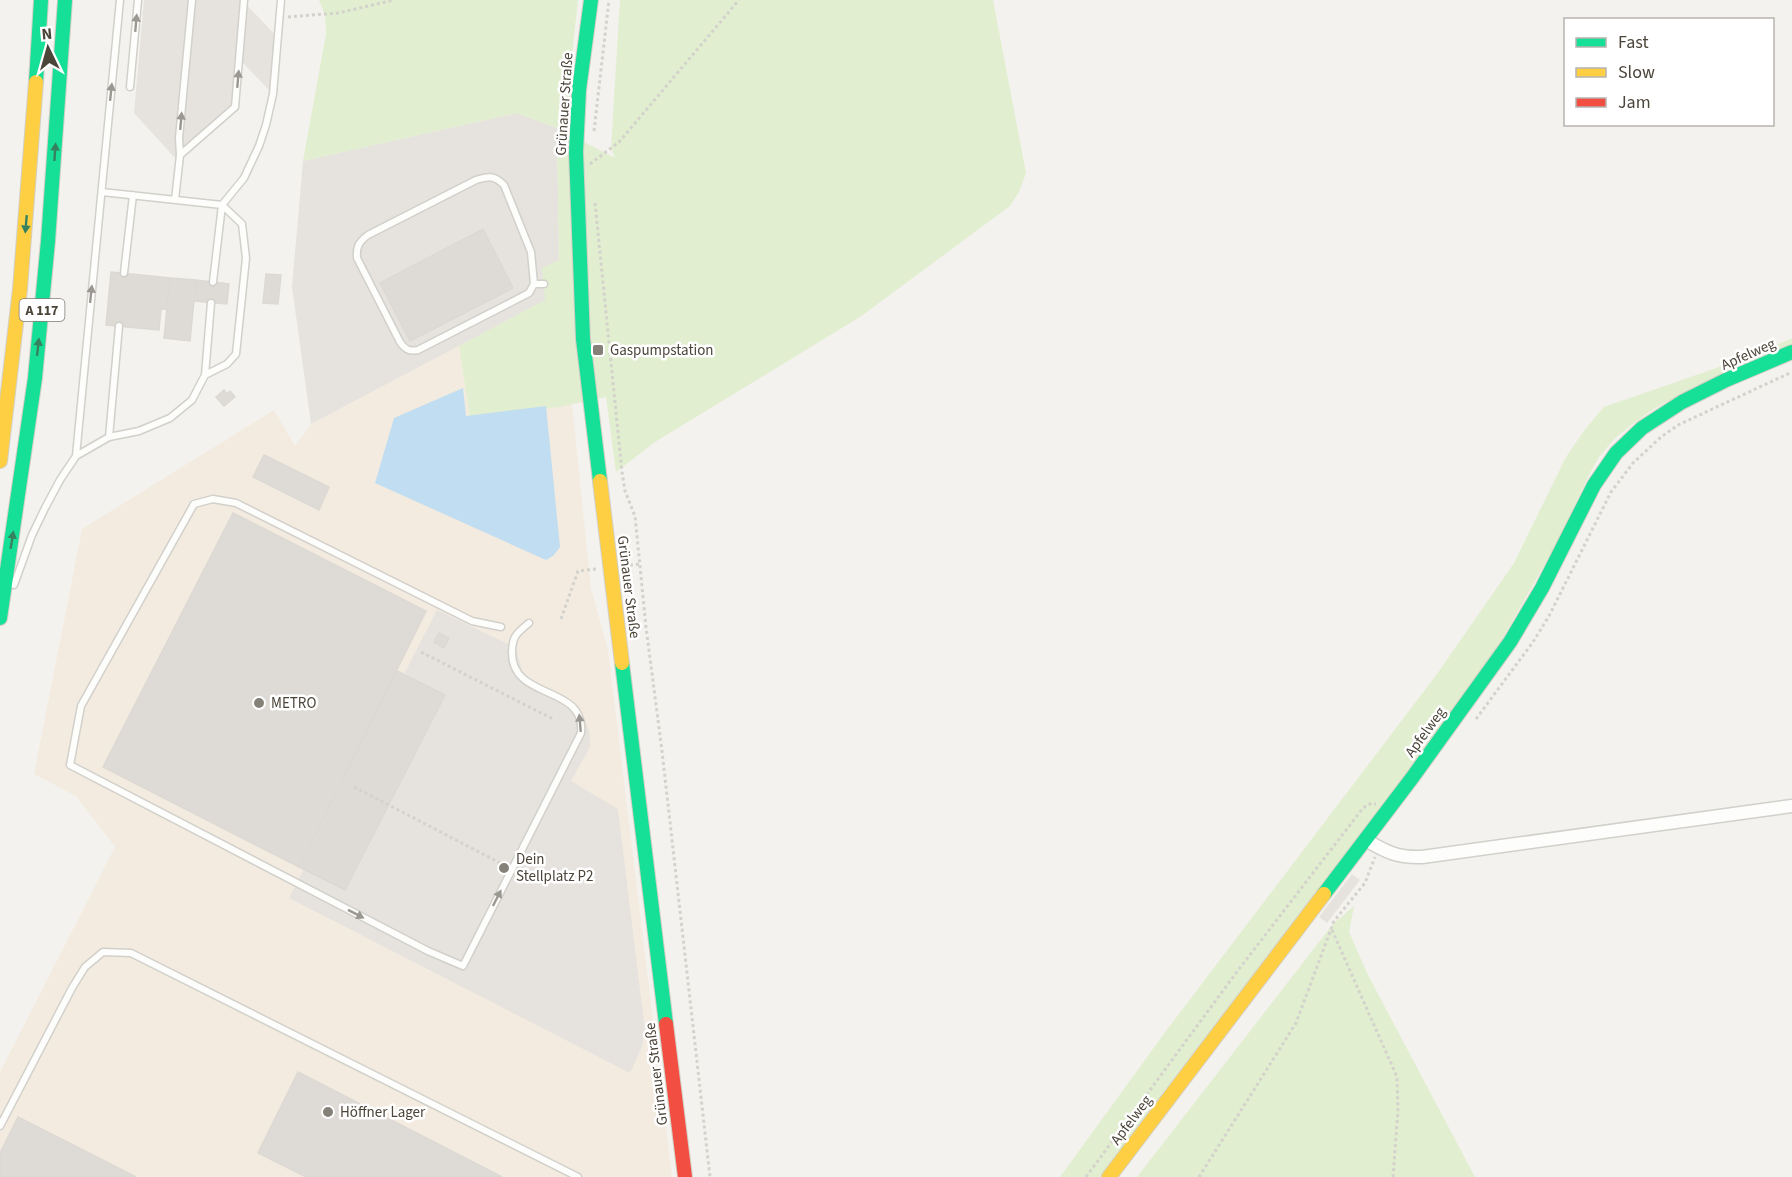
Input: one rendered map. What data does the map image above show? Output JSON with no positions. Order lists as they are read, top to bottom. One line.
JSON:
{"streets":{"main road":["Grünauer Straße","A 117","Apfelweg"]},"places":{"transit":["Gaspumpstation"],"other":["METRO","Dein Stellplatz P2","Höffner Lager"]},"legend":["Fast","Slow","Jam"],"north":"top"}
